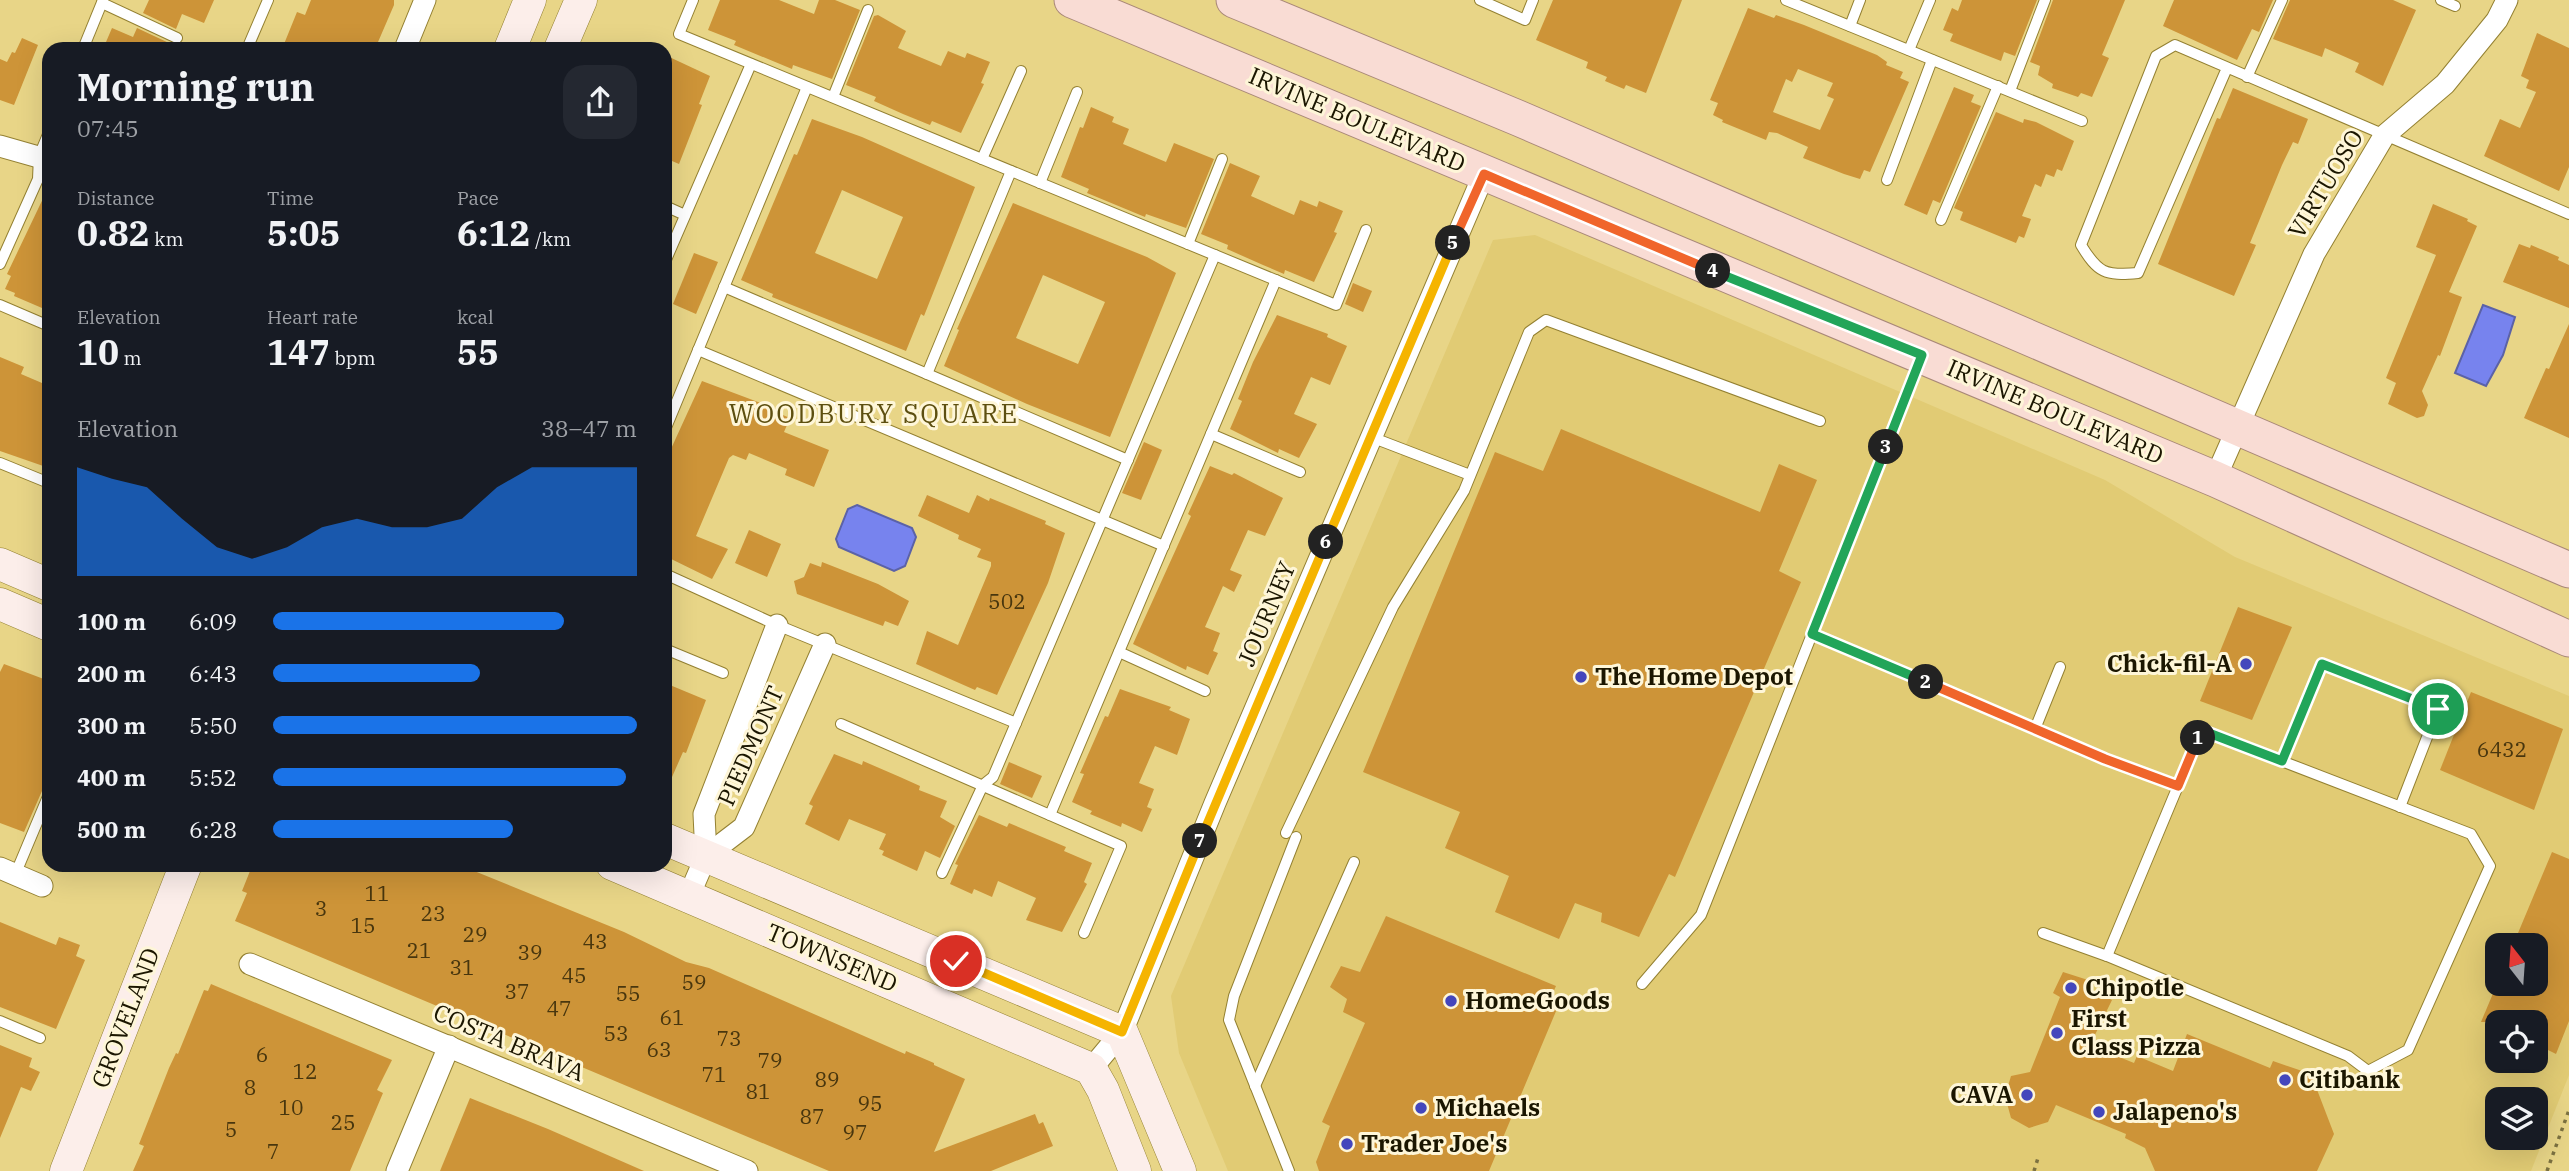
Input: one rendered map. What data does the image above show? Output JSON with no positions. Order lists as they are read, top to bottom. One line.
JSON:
{"streets":{"main road":["IRVINE BOULEVARD"],"street":["VIRTUOSO","JOURNEY","PIEDMONT","TOWNSEND","GROVELAND","COSTA BRAVA"]},"crossings":[["IRVINE BOULEVARD","VIRTUOSO"],["IRVINE BOULEVARD","JOURNEY"],["JOURNEY","TOWNSEND"],["PIEDMONT","TOWNSEND"]],"districts":["WOODBURY SQUARE"],"places":["Chick-fil-A","The Home Depot","Chipotle","HomeGoods","First Class Pizza","Citibank","CAVA","Michaels","Jalapeno's","Trader Joe's"],"house_numbers":["502","6432","11","3","23","15","29","43","21","39","31","45","59","37","55","47","61","53","73","63","6","79","12","71","89","8","81","95","10","87","25","5","97","7"],"north":"top","page":{"heading":["Morning run","07:45"],"stats":[["Distance","0.82 km"],["Time","5:05"],["Pace","6:12 /km"],["Elevation","10 m"],["Heart rate","147 bpm"],["kcal","55"]],"pins":["5","4","3","6","2","1","7"],"chart":["Elevation","38–47 m"],"list":[{"name":"100 m","note":"6:09"},{"name":"200 m","note":"6:43"},{"name":"300 m","note":"5:50"},{"name":"400 m","note":"5:52"},{"name":"500 m","note":"6:28"}]}}
